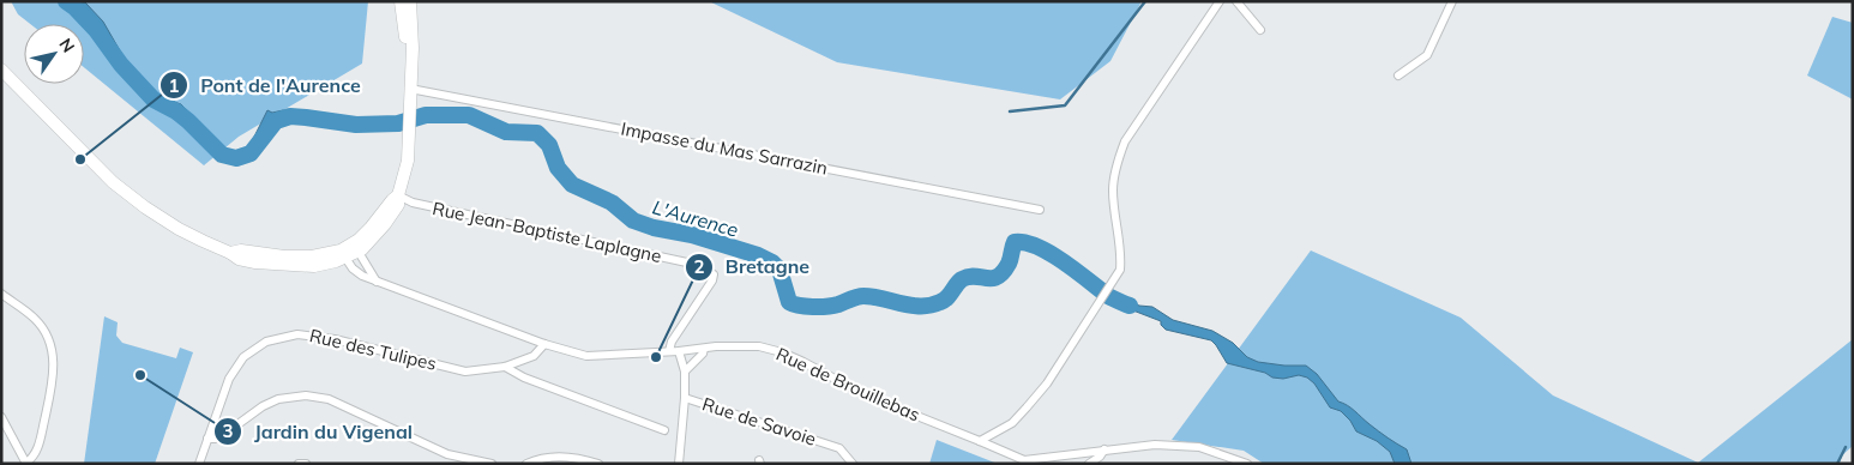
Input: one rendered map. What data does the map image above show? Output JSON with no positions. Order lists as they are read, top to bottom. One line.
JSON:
{"streets":{"street":["Impasse du Mas Sarrazin","Rue Jean-Baptiste Laplagne","Rue des Tulipes","Rue de Brouillebas","Rue de Savoie"]},"crossings":[["Rue Jean-Baptiste Laplagne","Rue de Brouillebas"],["Rue des Tulipes","Rue de Brouillebas"],["Rue de Brouillebas","Rue de Savoie"]],"water":["L'Aurence"],"places":["Pont de l'Aurence","Bretagne","Jardin du Vigenal"],"north":"top right"}
